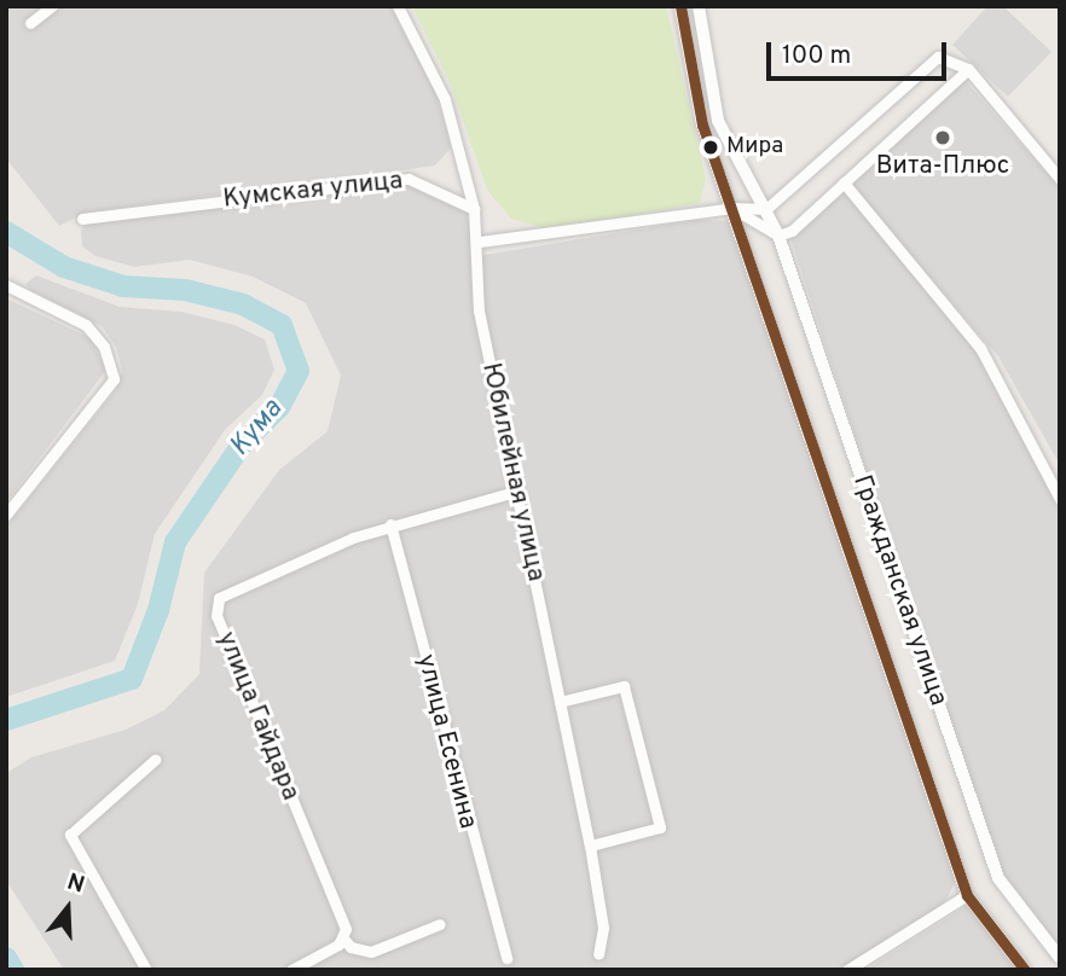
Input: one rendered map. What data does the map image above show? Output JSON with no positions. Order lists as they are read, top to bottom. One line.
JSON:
{"streets":{"street":["Кумская улица","Юбилейная улица","Гражданская улица","улица Гайдара","улица Есенина"]},"crossings":[["Кумская улица","Юбилейная улица"],["Юбилейная улица","улица Гайдара"],["улица Гайдара","улица Есенина"]],"water":["Кума"],"places":["Вита-Плюс","Мира"],"scale_bar":"100 m","north":"top"}
